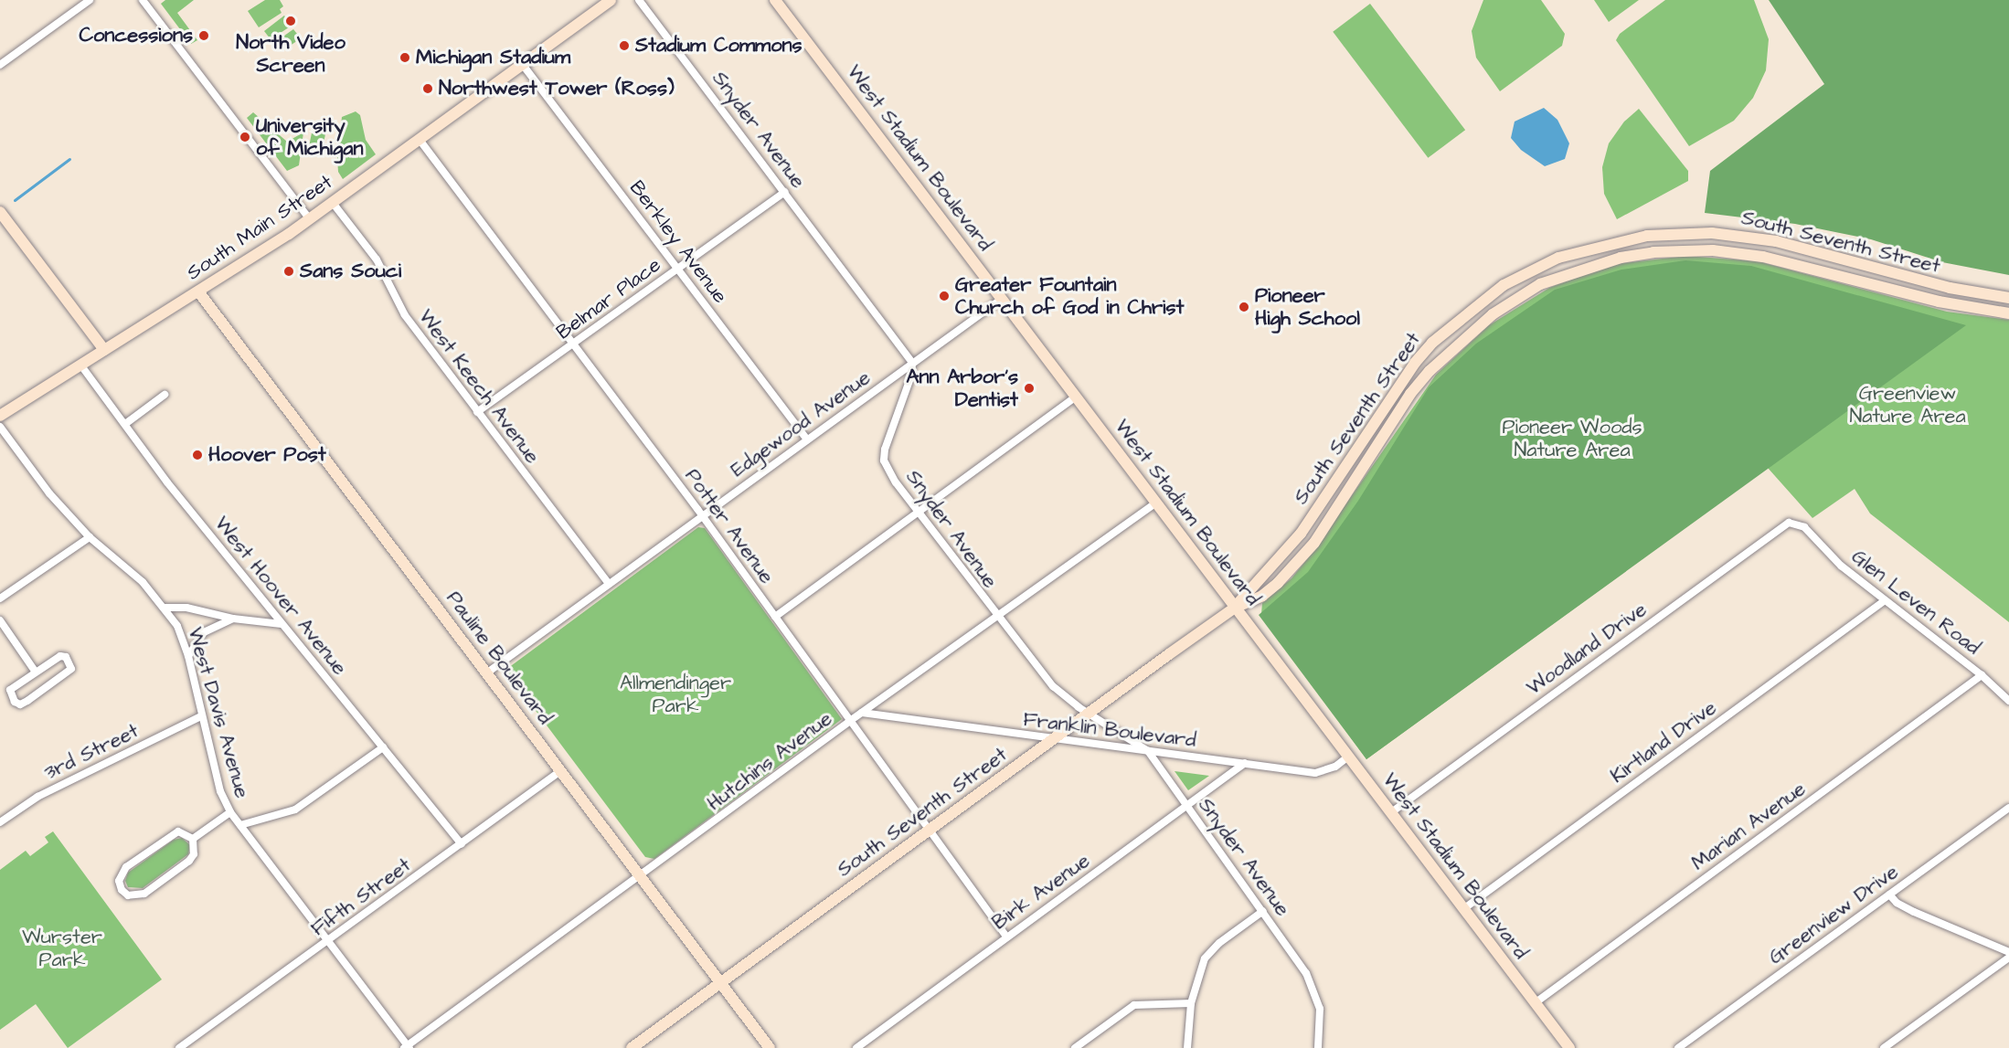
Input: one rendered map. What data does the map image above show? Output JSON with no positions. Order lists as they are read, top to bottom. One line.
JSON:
{"streets":{"street":["Snyder Avenue","West Stadium Boulevard","South Main Street","Berkley Avenue","South Seventh Street","Belmar Place","West Keech Avenue","Edgewood Avenue","Potter Avenue","West Hoover Avenue","Glen Leven Road","Woodland Drive","Pauline Boulevard","West Davis Avenue","Franklin Boulevard","Kirtland Drive","3rd Street","Hutchins Avenue","Marian Avenue","Birk Avenue","Fifth Street","Greenview Drive"]},"crossings":[["Snyder Avenue","South Seventh Street"],["Snyder Avenue","Belmar Place"],["Snyder Avenue","Edgewood Avenue"],["Snyder Avenue","Franklin Boulevard"],["Snyder Avenue","Hutchins Avenue"],["Snyder Avenue","Birk Avenue"],["West Stadium Boulevard","South Seventh Street"],["West Stadium Boulevard","Edgewood Avenue"],["West Stadium Boulevard","Woodland Drive"],["West Stadium Boulevard","Franklin Boulevard"],["West Stadium Boulevard","Kirtland Drive"],["West Stadium Boulevard","Hutchins Avenue"],["West Stadium Boulevard","Marian Avenue"],["South Main Street","Berkley Avenue"],["South Main Street","West Keech Avenue"],["South Main Street","Potter Avenue"],["South Main Street","West Hoover Avenue"],["South Main Street","Pauline Boulevard"],["Berkley Avenue","Belmar Place"],["Berkley Avenue","Edgewood Avenue"],["South Seventh Street","Potter Avenue"],["South Seventh Street","Pauline Boulevard"],["South Seventh Street","Franklin Boulevard"],["Belmar Place","West Keech Avenue"],["Belmar Place","Potter Avenue"],["West Keech Avenue","Edgewood Avenue"],["Edgewood Avenue","Potter Avenue"],["Edgewood Avenue","Pauline Boulevard"],["Potter Avenue","Hutchins Avenue"],["Potter Avenue","Birk Avenue"],["West Hoover Avenue","Fifth Street"],["Glen Leven Road","Woodland Drive"],["Glen Leven Road","Kirtland Drive"],["Glen Leven Road","Marian Avenue"],["Pauline Boulevard","Hutchins Avenue"],["Pauline Boulevard","Fifth Street"],["West Davis Avenue","3rd Street"],["West Davis Avenue","Hutchins Avenue"],["West Davis Avenue","Fifth Street"],["Franklin Boulevard","Hutchins Avenue"],["Franklin Boulevard","Birk Avenue"]],"parks":["Greenview Nature Area","Pioneer Woods Nature Area","Allmendinger Park","Wurster Park"],"places":["North Video Screen","Concessions","Stadium Commons","Michigan Stadium","Northwest Tower (Ross)","University of Michigan","Sans Souci","Greater Fountain Church of God in Christ","Pioneer High School","Ann Arbor's Dentist","Hoover Post"]}
